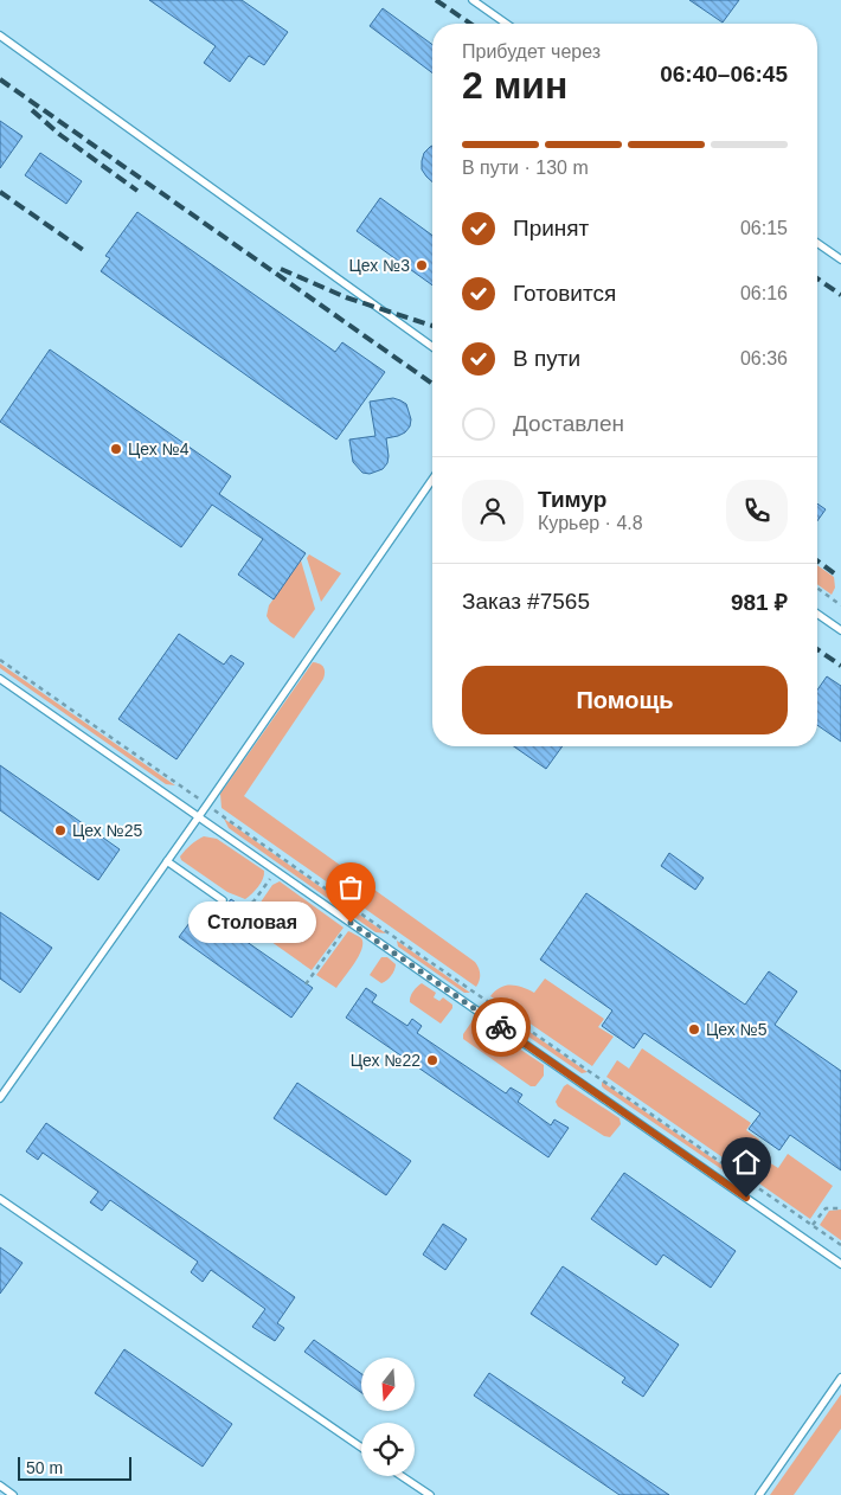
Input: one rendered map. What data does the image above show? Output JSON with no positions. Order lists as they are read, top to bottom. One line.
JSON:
{"places":["Цех №3","Цех №4","Цех №25","Столовая","Цех №5","Цех №22"],"scale_bar":"50 m","north":"bottom","page":{"heading":["2 мин","Прибудет через","06:40–06:45"],"panel":["Тимур","Курьер · 4.8","Заказ #7565","981 ₽"],"bar":"В пути · 130 m","list":[["Принят","06:15"],["Готовится","06:16"],["В пути","06:36"],"Доставлен"],"buttons":"Помощь","bubble":"Столовая","scale":"50 m"}}
